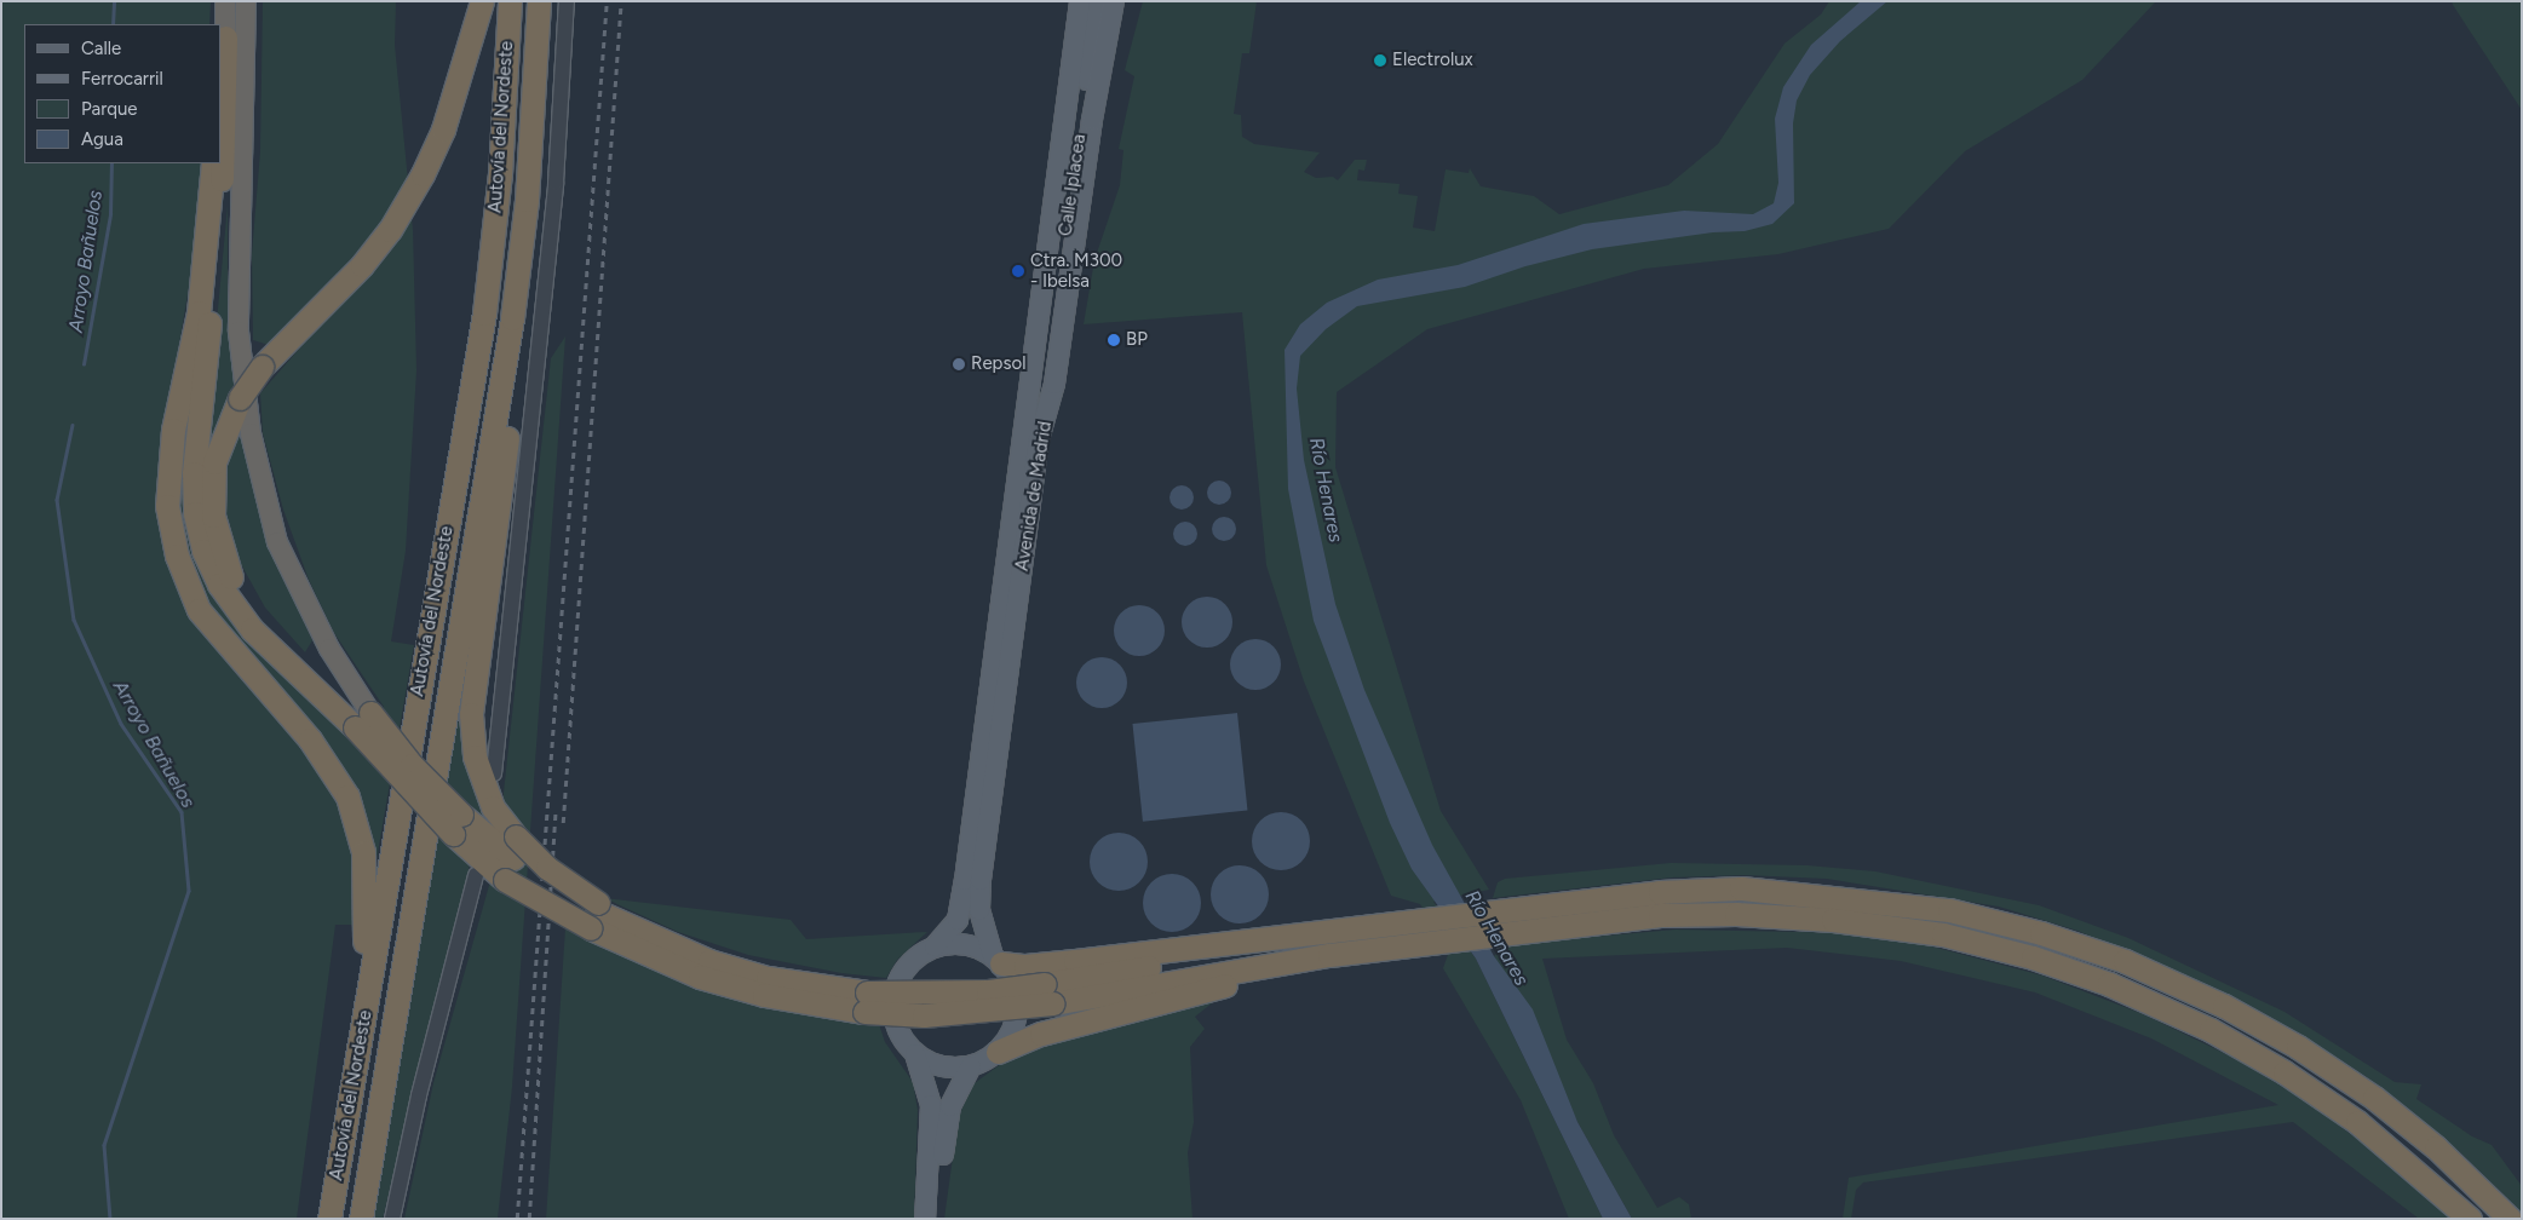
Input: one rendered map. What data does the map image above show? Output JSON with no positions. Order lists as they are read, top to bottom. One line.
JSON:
{"streets":{"highway":["Autovía del Nordeste"],"main road":["Calle Iplacea","Avenida de Madrid"]},"crossings":[["Calle Iplacea","Avenida de Madrid"]],"water":["Arroyo Bañuelos","Río Henares"],"places":["Electrolux","Ctra. M300 - Ibelsa","BP","Repsol"],"legend":["Calle","Ferrocarril","Parque","Agua"]}
